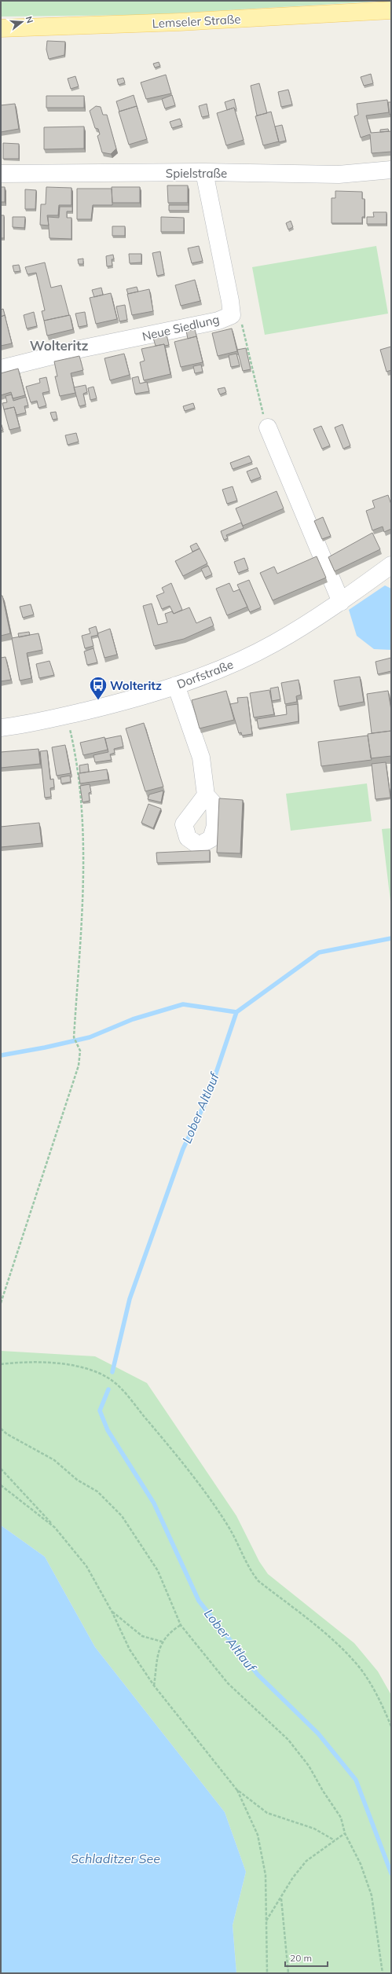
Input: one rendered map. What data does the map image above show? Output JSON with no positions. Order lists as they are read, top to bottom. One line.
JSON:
{"streets":{"main road":["Lemseler Straße"],"street":["Spielstraße","Neue Siedlung","Dorfstraße"]},"crossings":[["Spielstraße","Neue Siedlung"]],"districts":["Wolteritz"],"water":["Lober Altlauf","Schladitzer See"],"places":{"bus stop":["Wolteritz"]},"scale_bar":"20 m","north":"right"}
